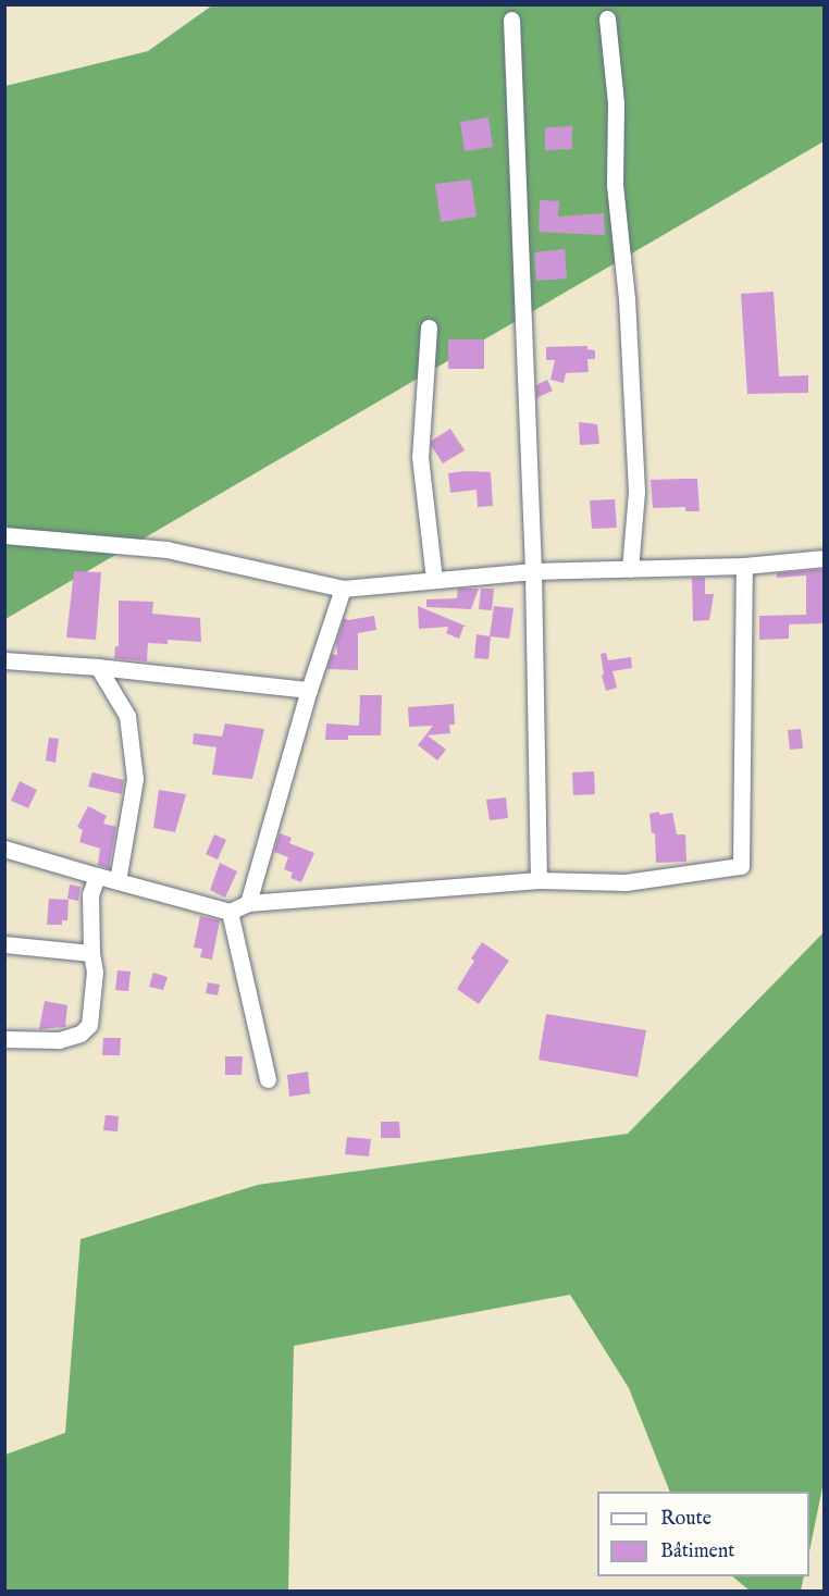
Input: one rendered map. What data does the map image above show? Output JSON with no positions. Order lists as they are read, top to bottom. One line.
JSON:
{"legend":["Route","Bâtiment"]}
